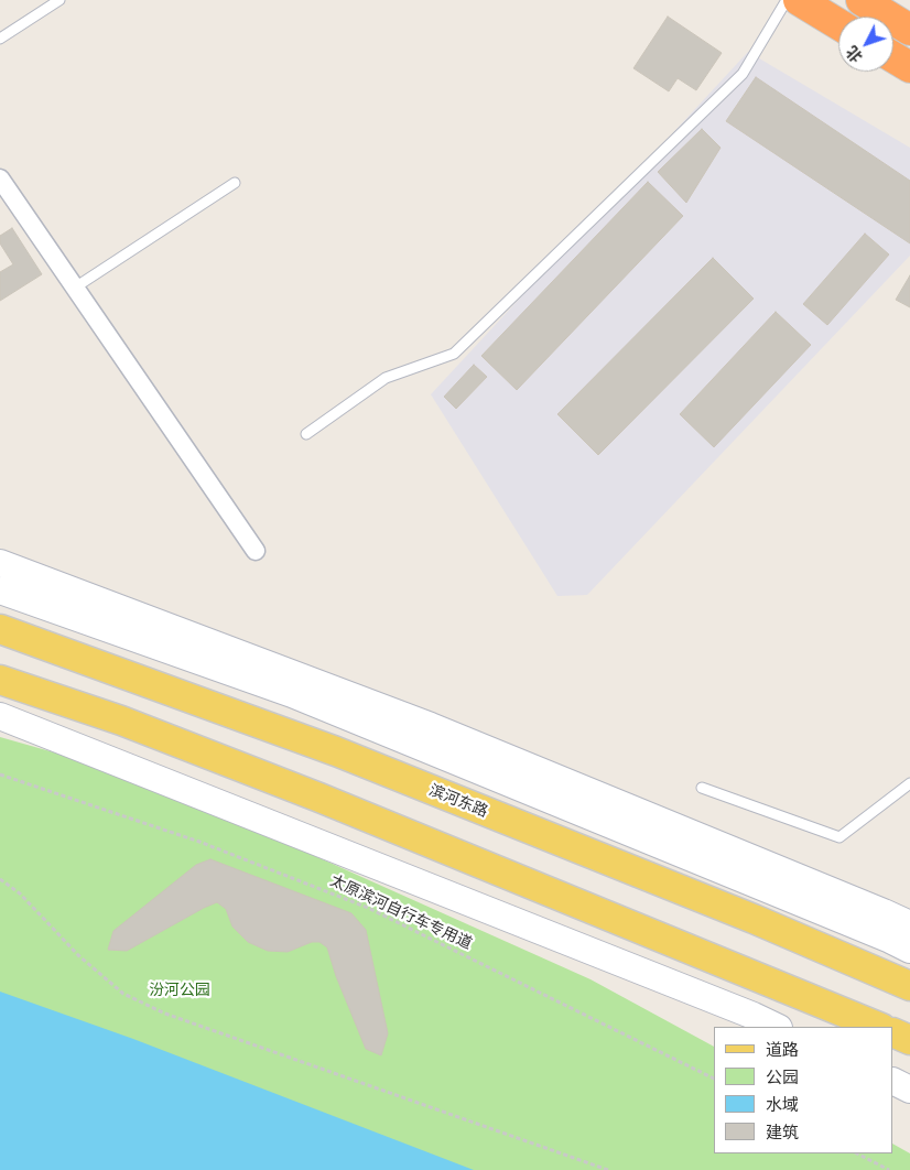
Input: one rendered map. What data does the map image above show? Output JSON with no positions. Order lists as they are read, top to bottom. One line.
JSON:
{"streets":{"main road":["滨河东路"],"path":["太原滨河自行车专用道"]},"parks":["汾河公园"],"legend":["道路","公园","水域","建筑"],"north":"bottom left"}
